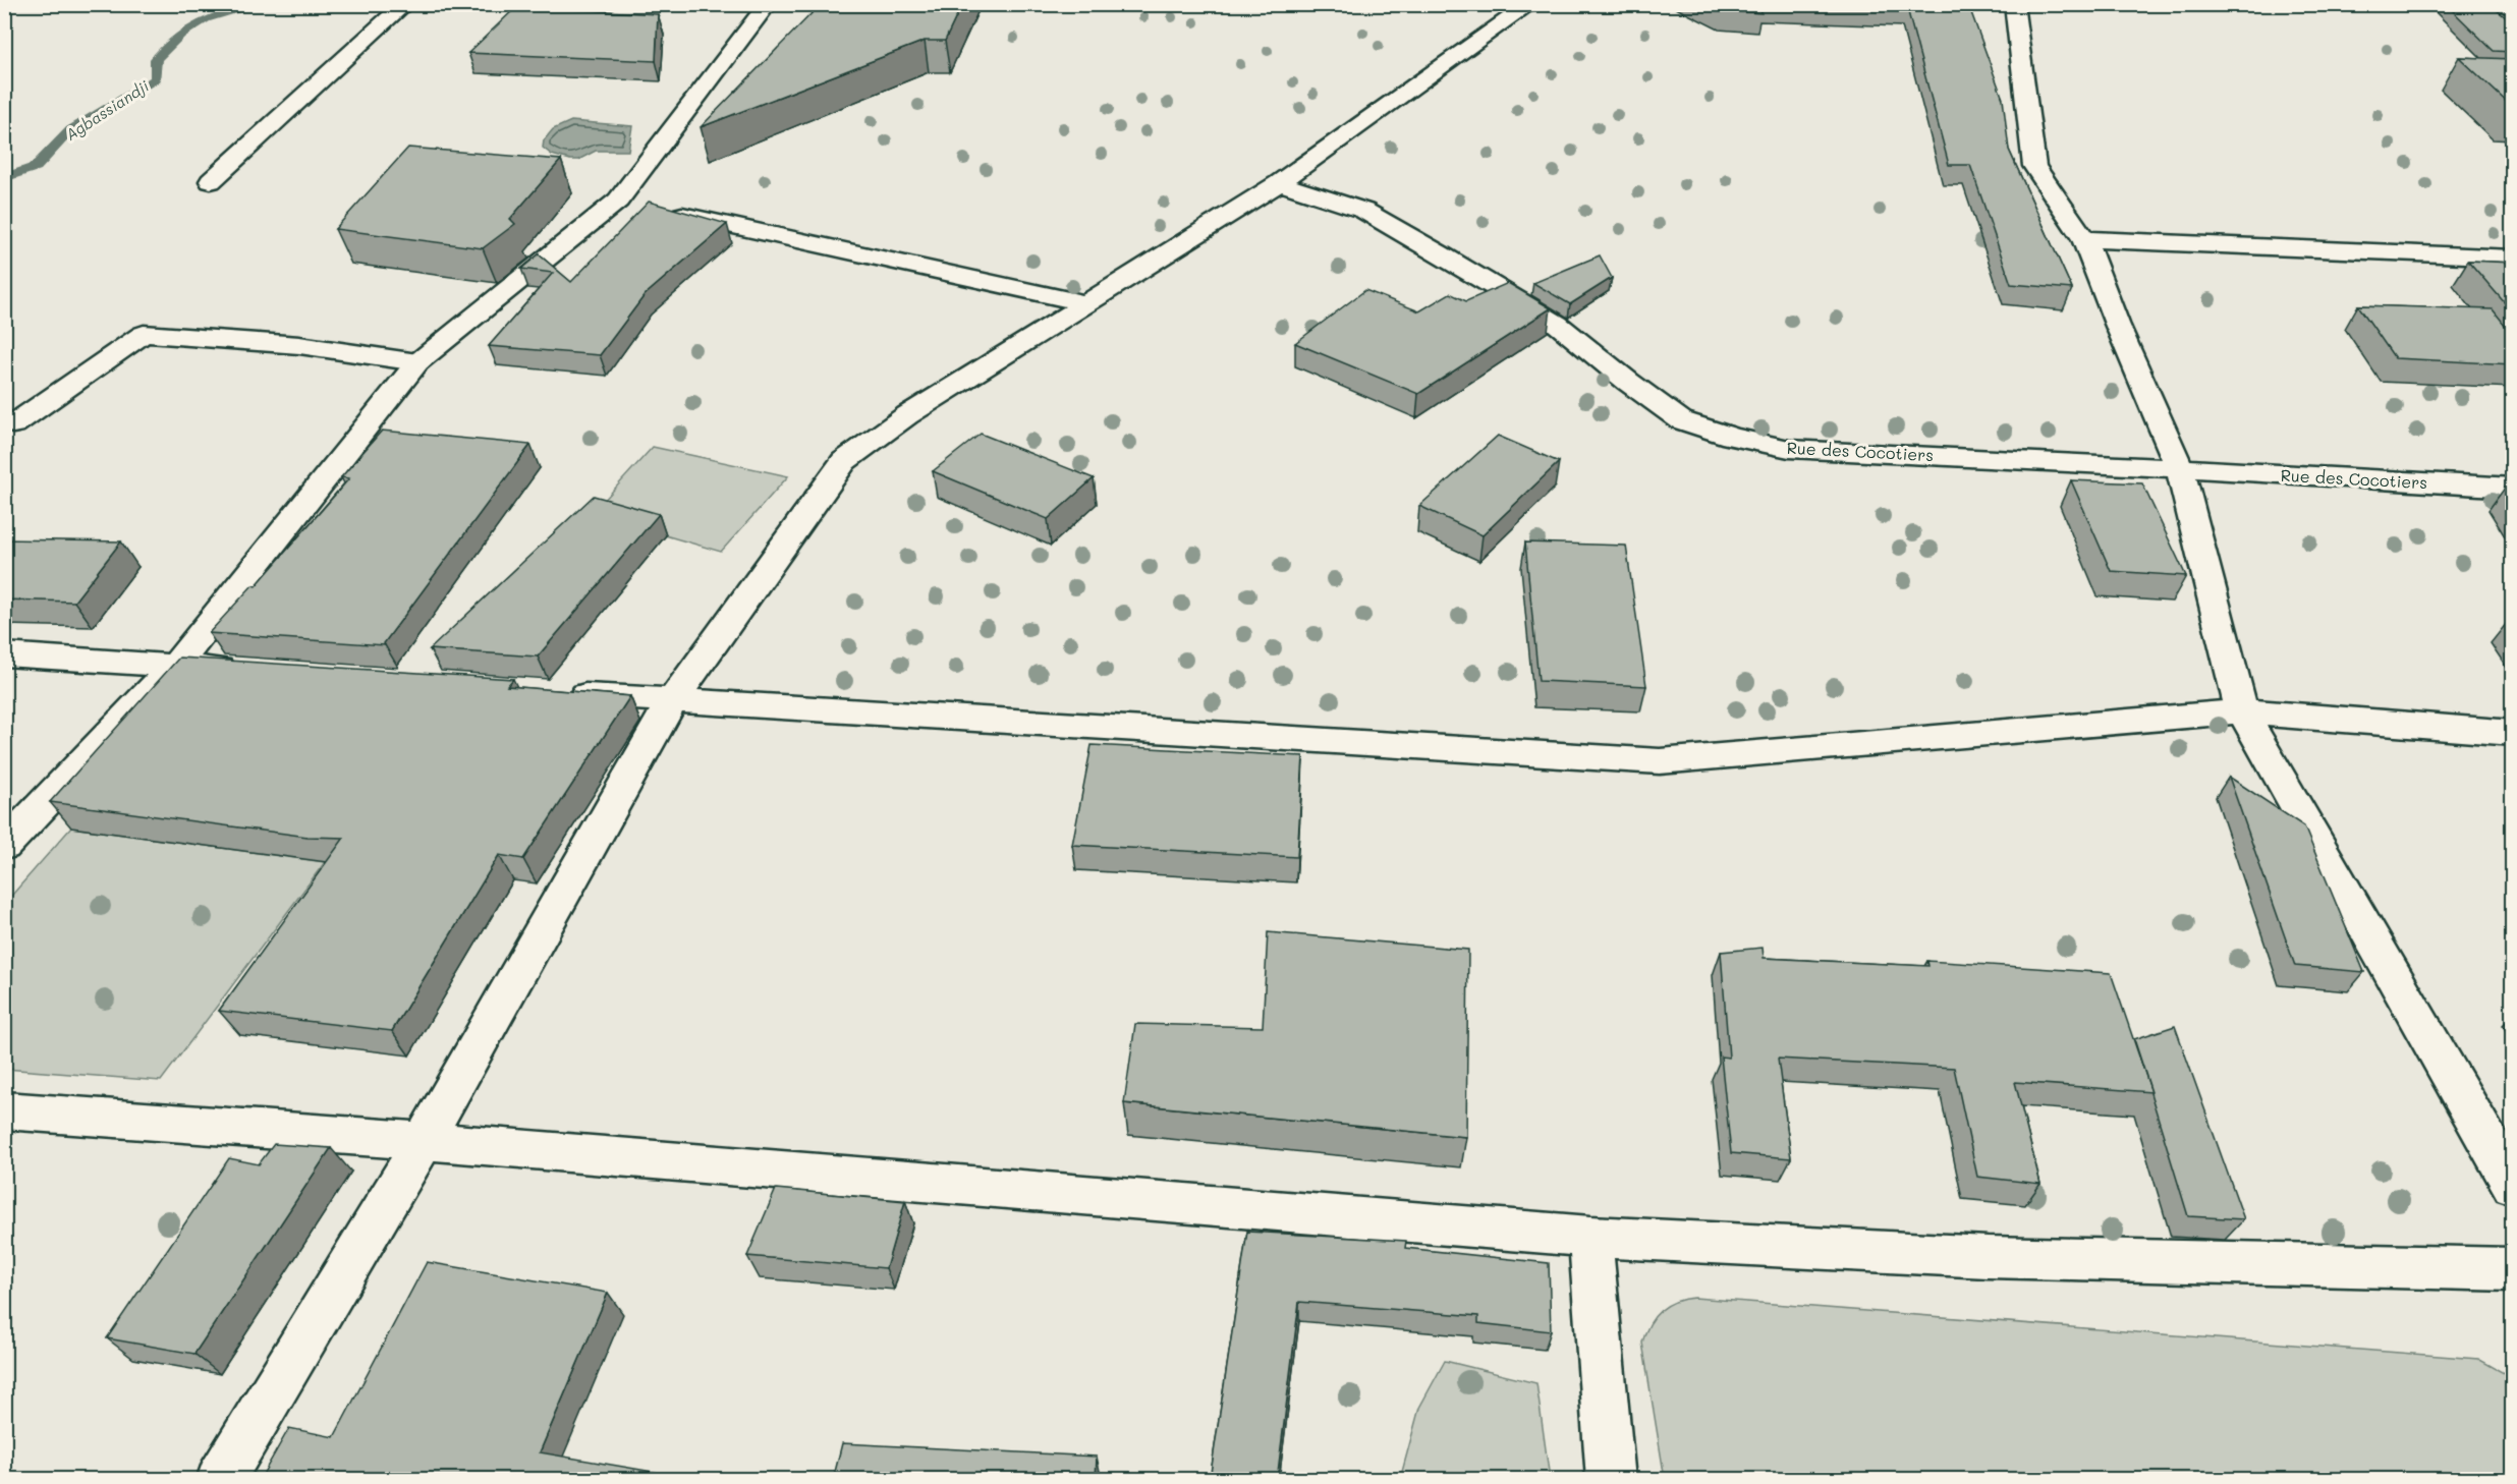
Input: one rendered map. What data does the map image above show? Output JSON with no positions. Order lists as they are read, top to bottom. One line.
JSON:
{"streets":{"street":["Rue des Cocotiers"]},"water":["Agbassiandji"]}
